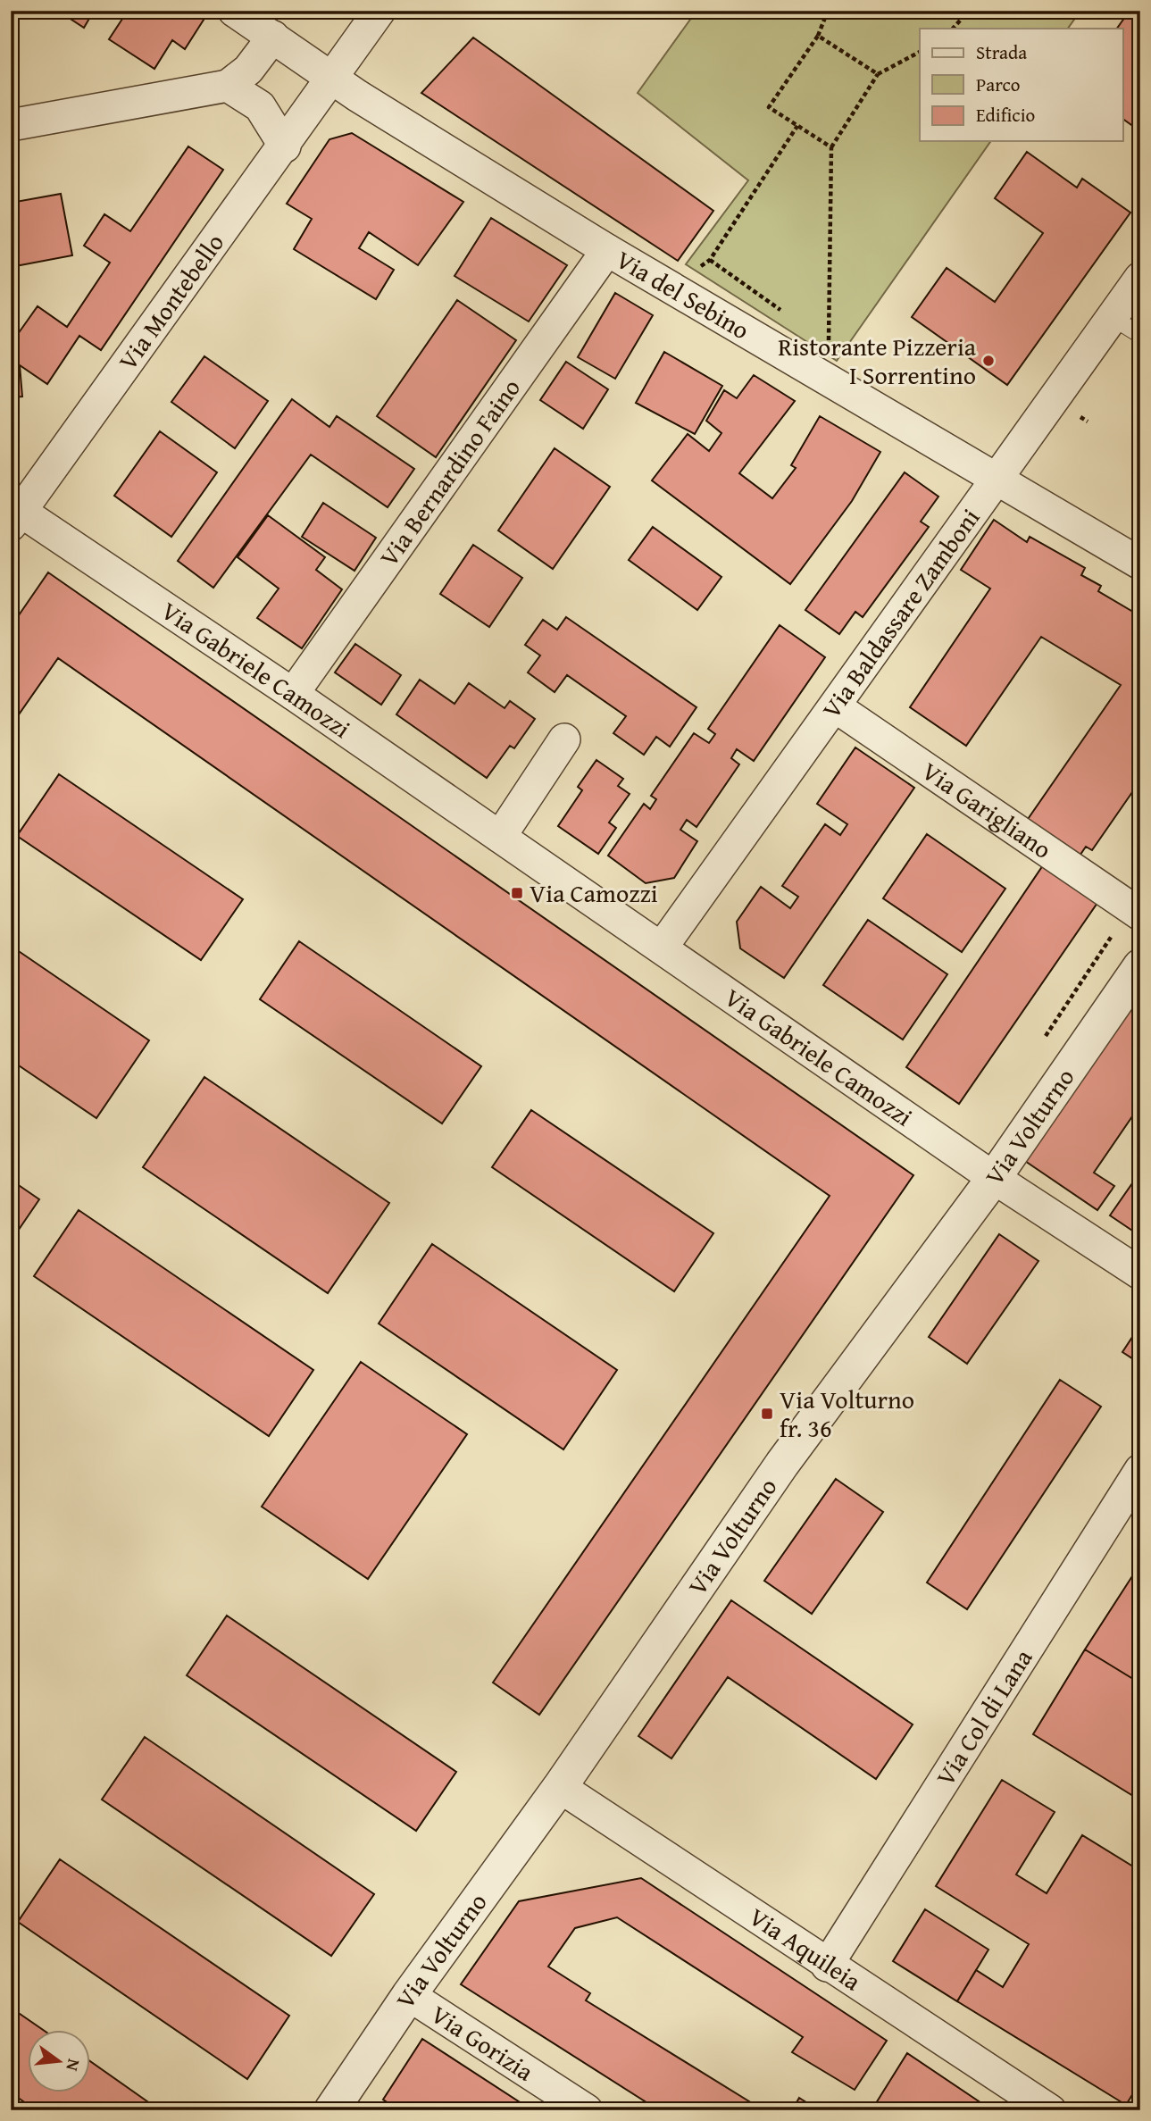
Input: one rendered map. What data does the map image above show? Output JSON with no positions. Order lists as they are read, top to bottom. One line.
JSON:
{"streets":{"street":["Via del Sebino","Via Montebello","Via Bernardino Faino","Via Baldassare Zamboni","Via Gabriele Camozzi","Via Garigliano","Via Volturno","Via Col di Lana","Via Aquileia","Via Gorizia"]},"crossings":[["Via del Sebino","Via Montebello"],["Via del Sebino","Via Bernardino Faino"],["Via del Sebino","Via Baldassare Zamboni"],["Via Montebello","Via Gabriele Camozzi"],["Via Bernardino Faino","Via Gabriele Camozzi"],["Via Baldassare Zamboni","Via Gabriele Camozzi"],["Via Baldassare Zamboni","Via Garigliano"],["Via Gabriele Camozzi","Via Volturno"],["Via Volturno","Via Aquileia"],["Via Volturno","Via Gorizia"],["Via Col di Lana","Via Aquileia"]],"places":{"other":["Ristorante Pizzeria I Sorrentino"],"transit":["Via Camozzi","Via Volturno fr. 36"]},"legend":["Strada","Parco","Edificio"],"north":"right"}
